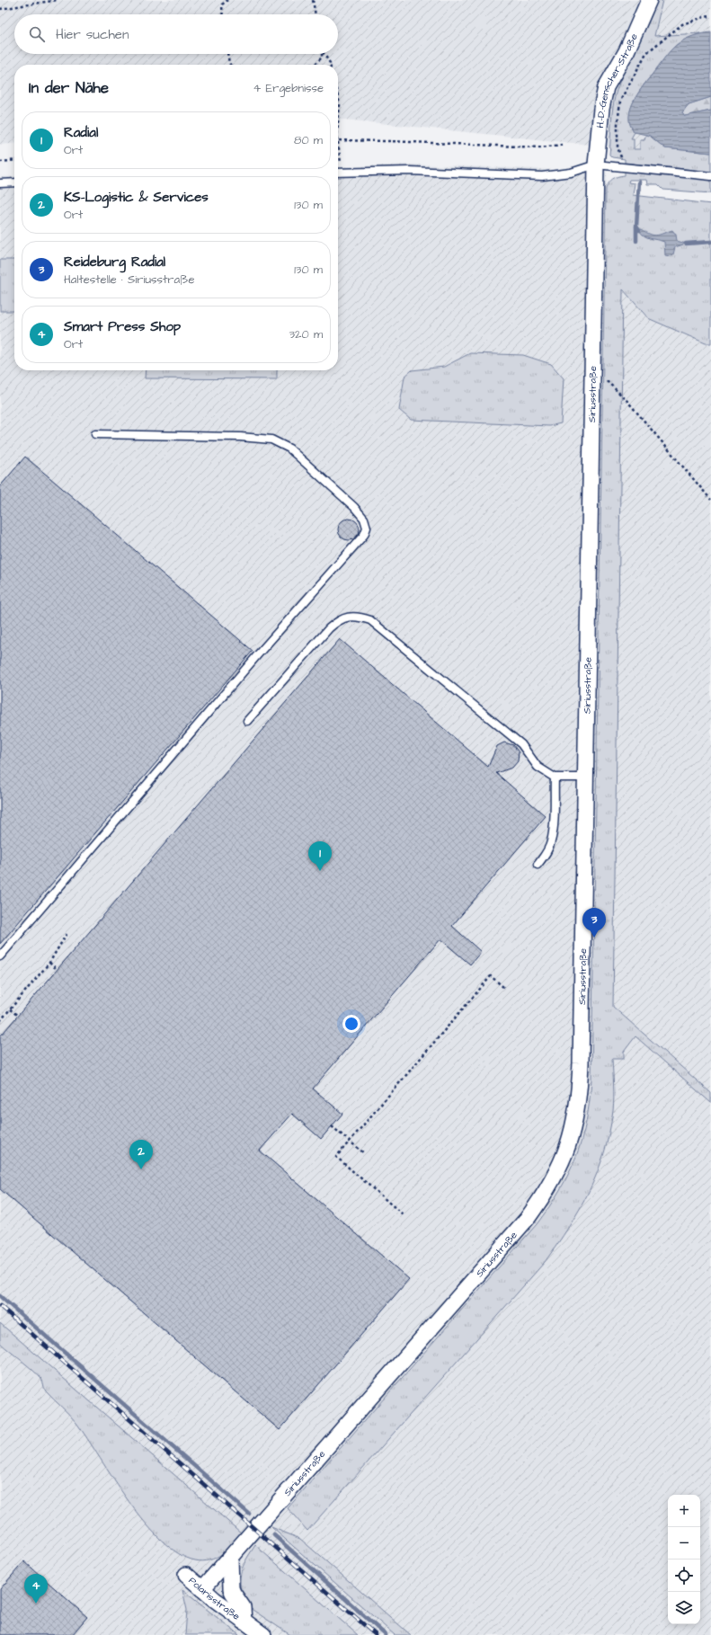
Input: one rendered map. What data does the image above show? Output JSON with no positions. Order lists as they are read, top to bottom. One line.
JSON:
{"streets":{"street":["H.-D.-Genscher-Straße","Siriusstraße","Polarisstraße"]},"crossings":[["H.-D.-Genscher-Straße","Siriusstraße"],["Siriusstraße","Polarisstraße"]],"page":{"search":"Hier suchen","heading":["In der Nähe","4 Ergebnisse"],"list":[{"mark":"1","name":"Radial","note":"Ort","value":"80 m"},{"mark":"2","name":"KS-Logistic & Services","note":"Ort","value":"130 m"},{"mark":"3","name":"Reideburg Radial","note":"Haltestelle · Siriusstraße","value":"130 m"},{"mark":"4","name":"Smart Press Shop","note":"Ort","value":"320 m"}],"pins":["1","3","2","4"],"map_buttons":["+","−"]}}
